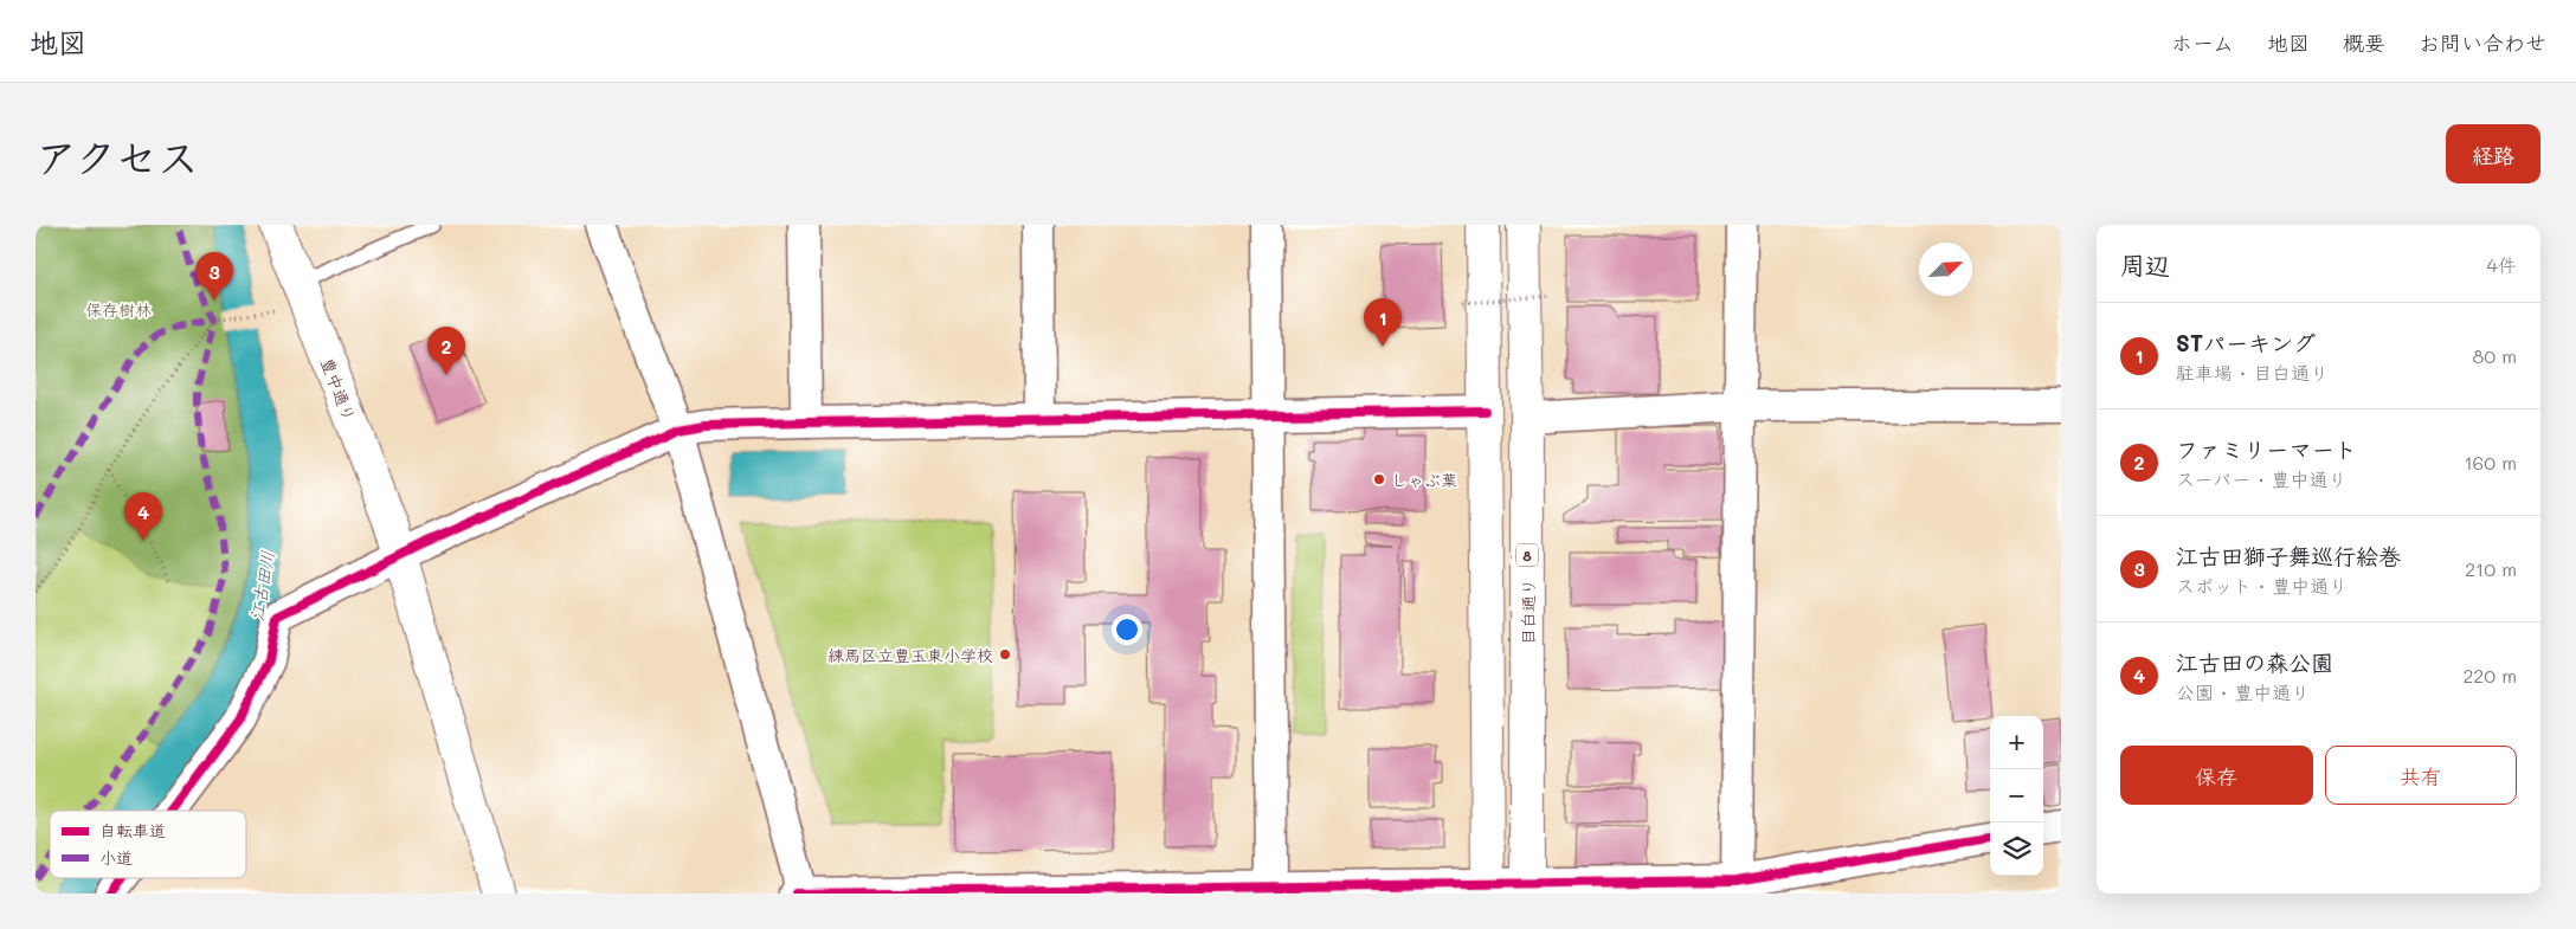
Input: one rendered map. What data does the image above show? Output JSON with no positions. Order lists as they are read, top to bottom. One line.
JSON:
{"streets":{"main road":["豊中通り","8","目白通り"]},"water":["江古田川"],"parks":["保存樹林"],"places":["しゃぶ葉","練馬区立豊玉東小学校"],"legend":["自転車道","小道"],"north":"top right","page":{"header":"地図","nav":["ホーム","地図","概要","お問い合わせ"],"title":"アクセス","buttons":["経路",["保存","共有"]],"heading":["周辺","4件"],"pins":["3","1","2","4"],"list":[{"mark":"1","name":"STパーキング","note":"駐車場 · 目白通り","value":"80 m"},{"mark":"2","name":"ファミリーマート","note":"スーパー · 豊中通り","value":"160 m"},{"mark":"3","name":"江古田獅子舞巡行絵巻","note":"スポット · 豊中通り","value":"210 m"},{"mark":"4","name":"江古田の森公園","note":"公園 · 豊中通り","value":"220 m"}],"map_buttons":["+","−"]}}
